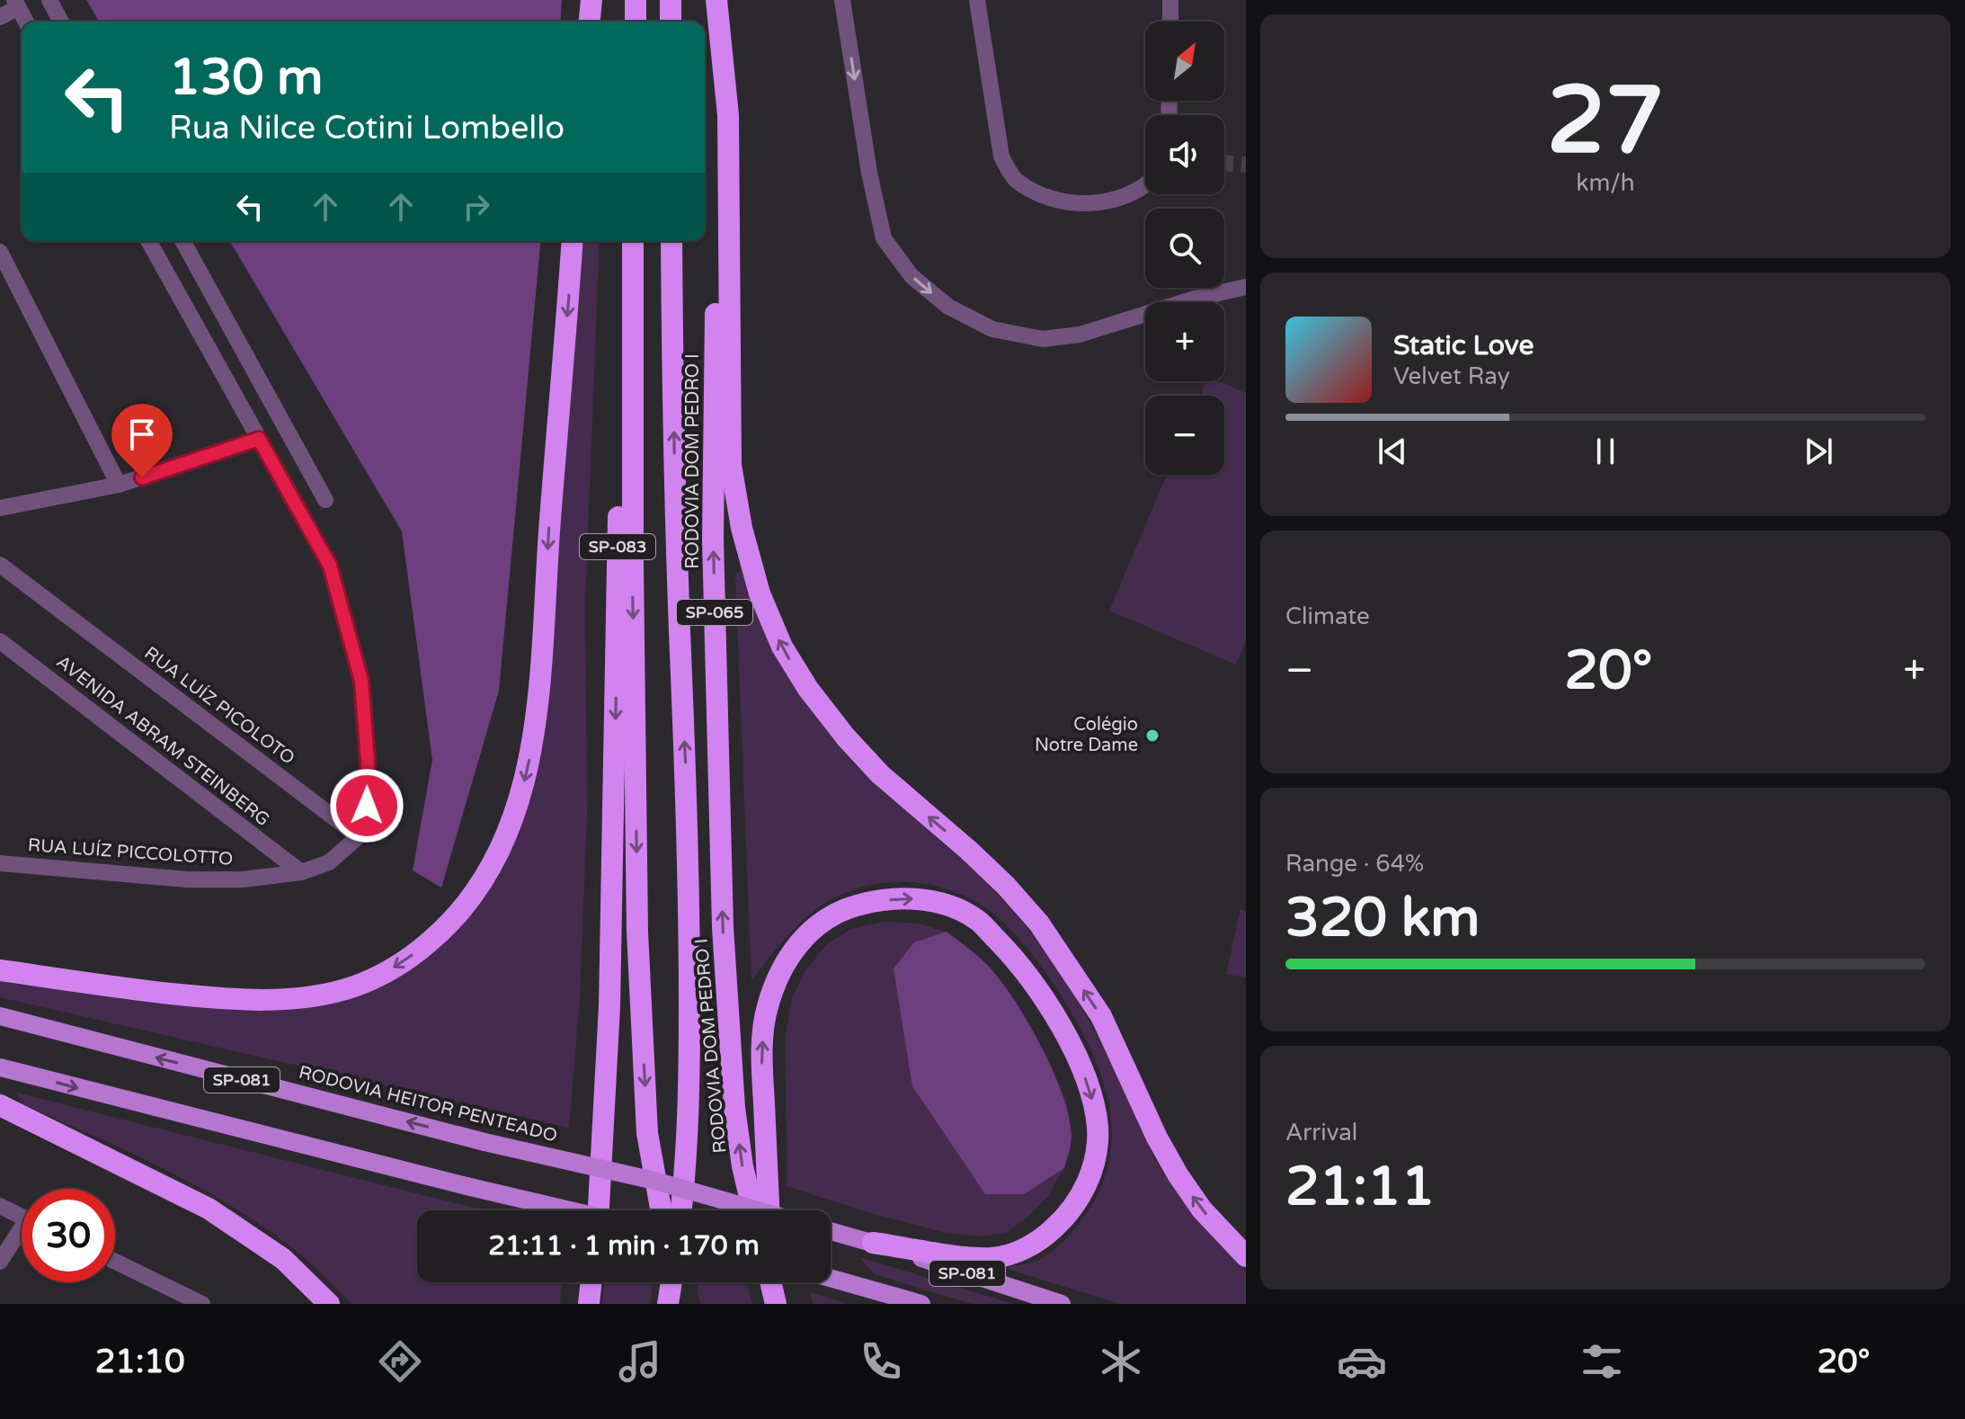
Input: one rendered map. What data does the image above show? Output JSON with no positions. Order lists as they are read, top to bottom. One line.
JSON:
{"streets":{"highway":["RODOVIA DOM PEDRO I","SP-083","SP-065"],"main road":["SP-081","RODOVIA HEITOR PENTEADO"],"street":["RUA LUÍZ PICOLOTO","AVENIDA ABRAM STEINBERG","RUA LUÍZ PICCOLOTTO"]},"crossings":[["AVENIDA ABRAM STEINBERG","RUA LUÍZ PICCOLOTTO"]],"places":["Colégio Notre Dame"],"north":"top right","page":{"tile":[["27","km/h"],"Climate",["Range · 64%","320 km"],["Arrival","21:11"]],"map_buttons":["+","−"],"turn":["130 m","Rua Nilce Cotini Lombello"],"song":["Static Love","Velvet Ray"],"heat":["−","20°","+"],"limit":"30","trip":"21:11 · 1 min · 170 m","tabs":["21:10","20°"]}}
